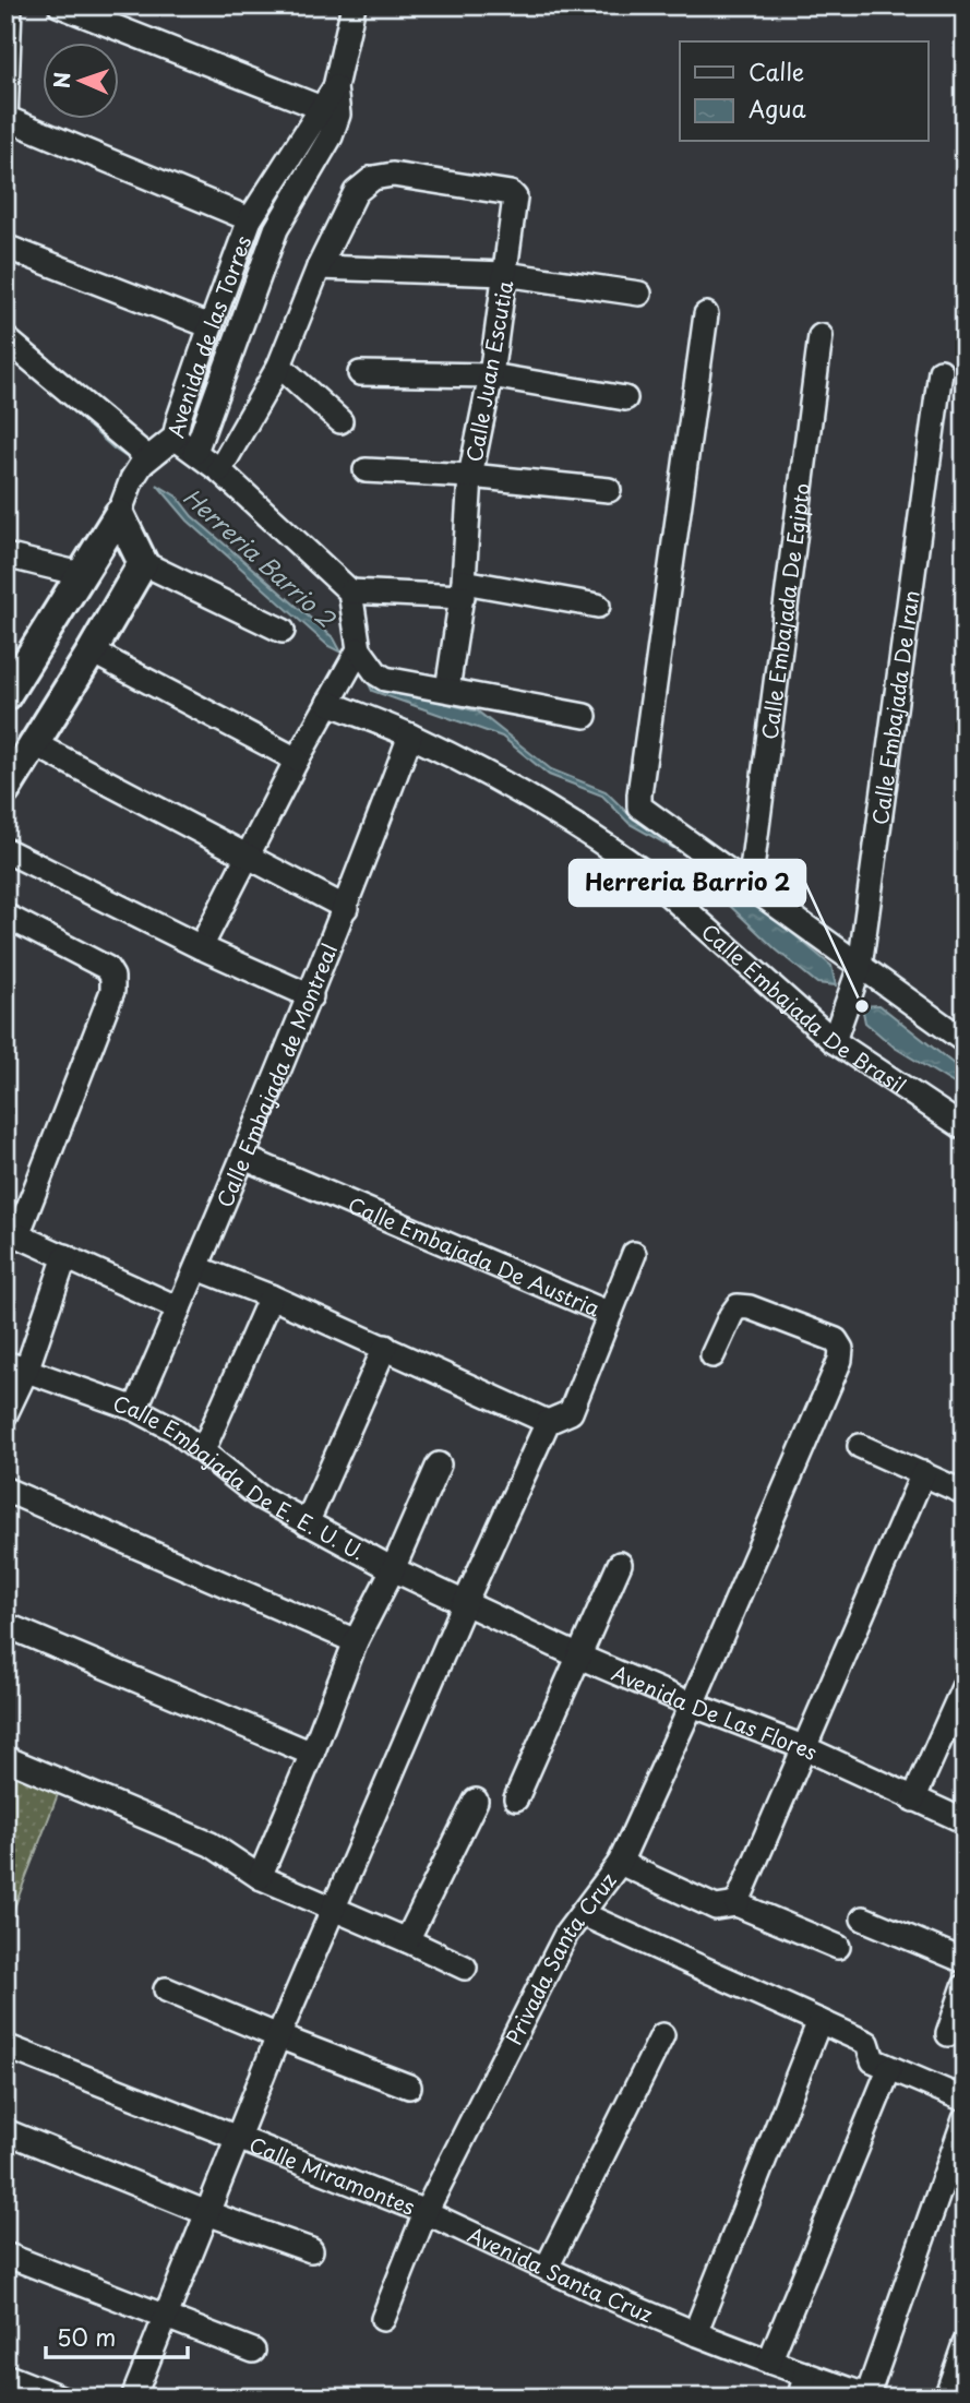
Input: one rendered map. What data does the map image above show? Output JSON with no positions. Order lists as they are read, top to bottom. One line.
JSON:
{"streets":{"main road":["Avenida de las Torres"],"street":["Calle Juan Escutia","Calle Embajada De Egipto","Calle Embajada De Iran","Calle Embajada De Brasil","Calle Embajada de Montreal","Calle Embajada De Austria","Calle Embajada De E. E. U. U.","Avenida De Las Flores","Privada Santa Cruz","Calle Miramontes","Avenida Santa Cruz"]},"crossings":[["Calle Embajada De Iran","Calle Embajada De Brasil"],["Calle Embajada De Brasil","Calle Embajada de Montreal"],["Calle Embajada de Montreal","Calle Embajada De Austria"],["Calle Embajada de Montreal","Calle Embajada De E. E. U. U."],["Calle Embajada De Austria","Calle Embajada De E. E. U. U."],["Calle Embajada De Austria","Avenida De Las Flores"],["Calle Embajada De Austria","Calle Miramontes"],["Calle Embajada De E. E. U. U.","Avenida De Las Flores"],["Avenida De Las Flores","Privada Santa Cruz"],["Privada Santa Cruz","Calle Miramontes"],["Privada Santa Cruz","Avenida Santa Cruz"],["Calle Miramontes","Avenida Santa Cruz"]],"water":["Herreria Barrio 2"],"places":["Herreria Barrio 2"],"legend":["Calle","Agua"],"scale_bar":"50 m","north":"left"}
